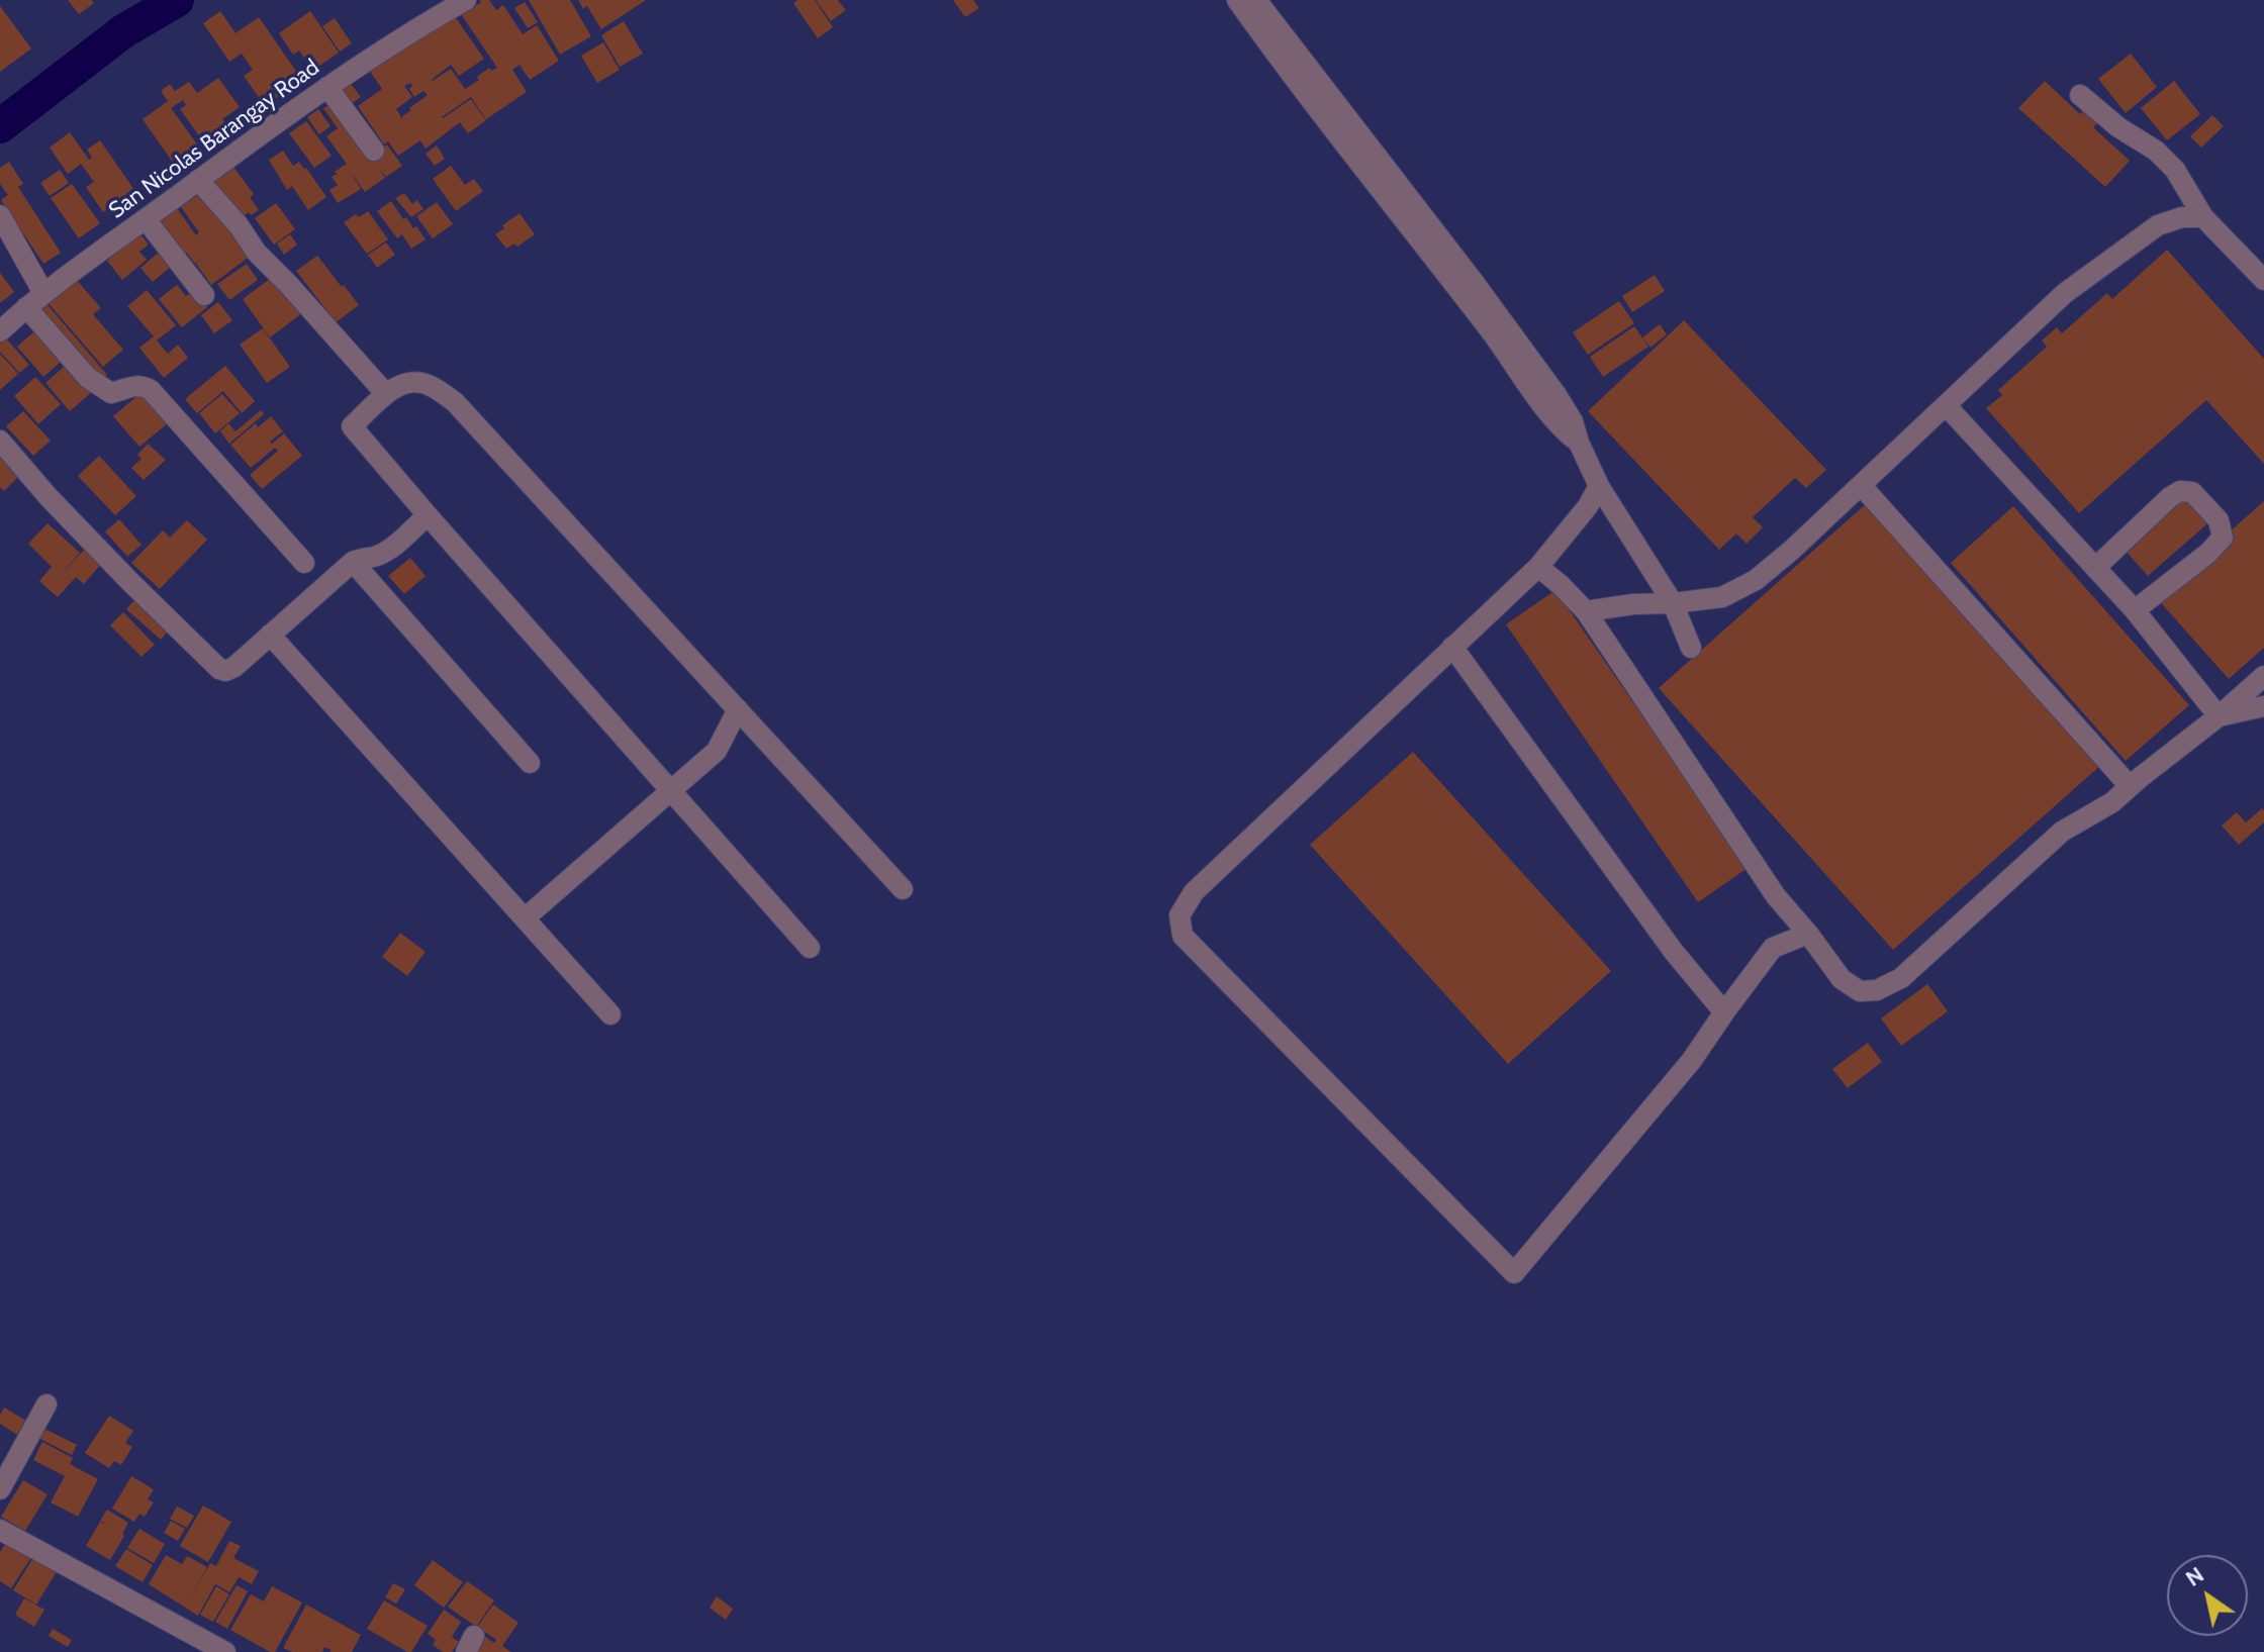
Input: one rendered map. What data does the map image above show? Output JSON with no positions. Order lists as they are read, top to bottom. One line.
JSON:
{"streets":{"street":["San Nicolas Barangay Road"]},"north":"top left"}
